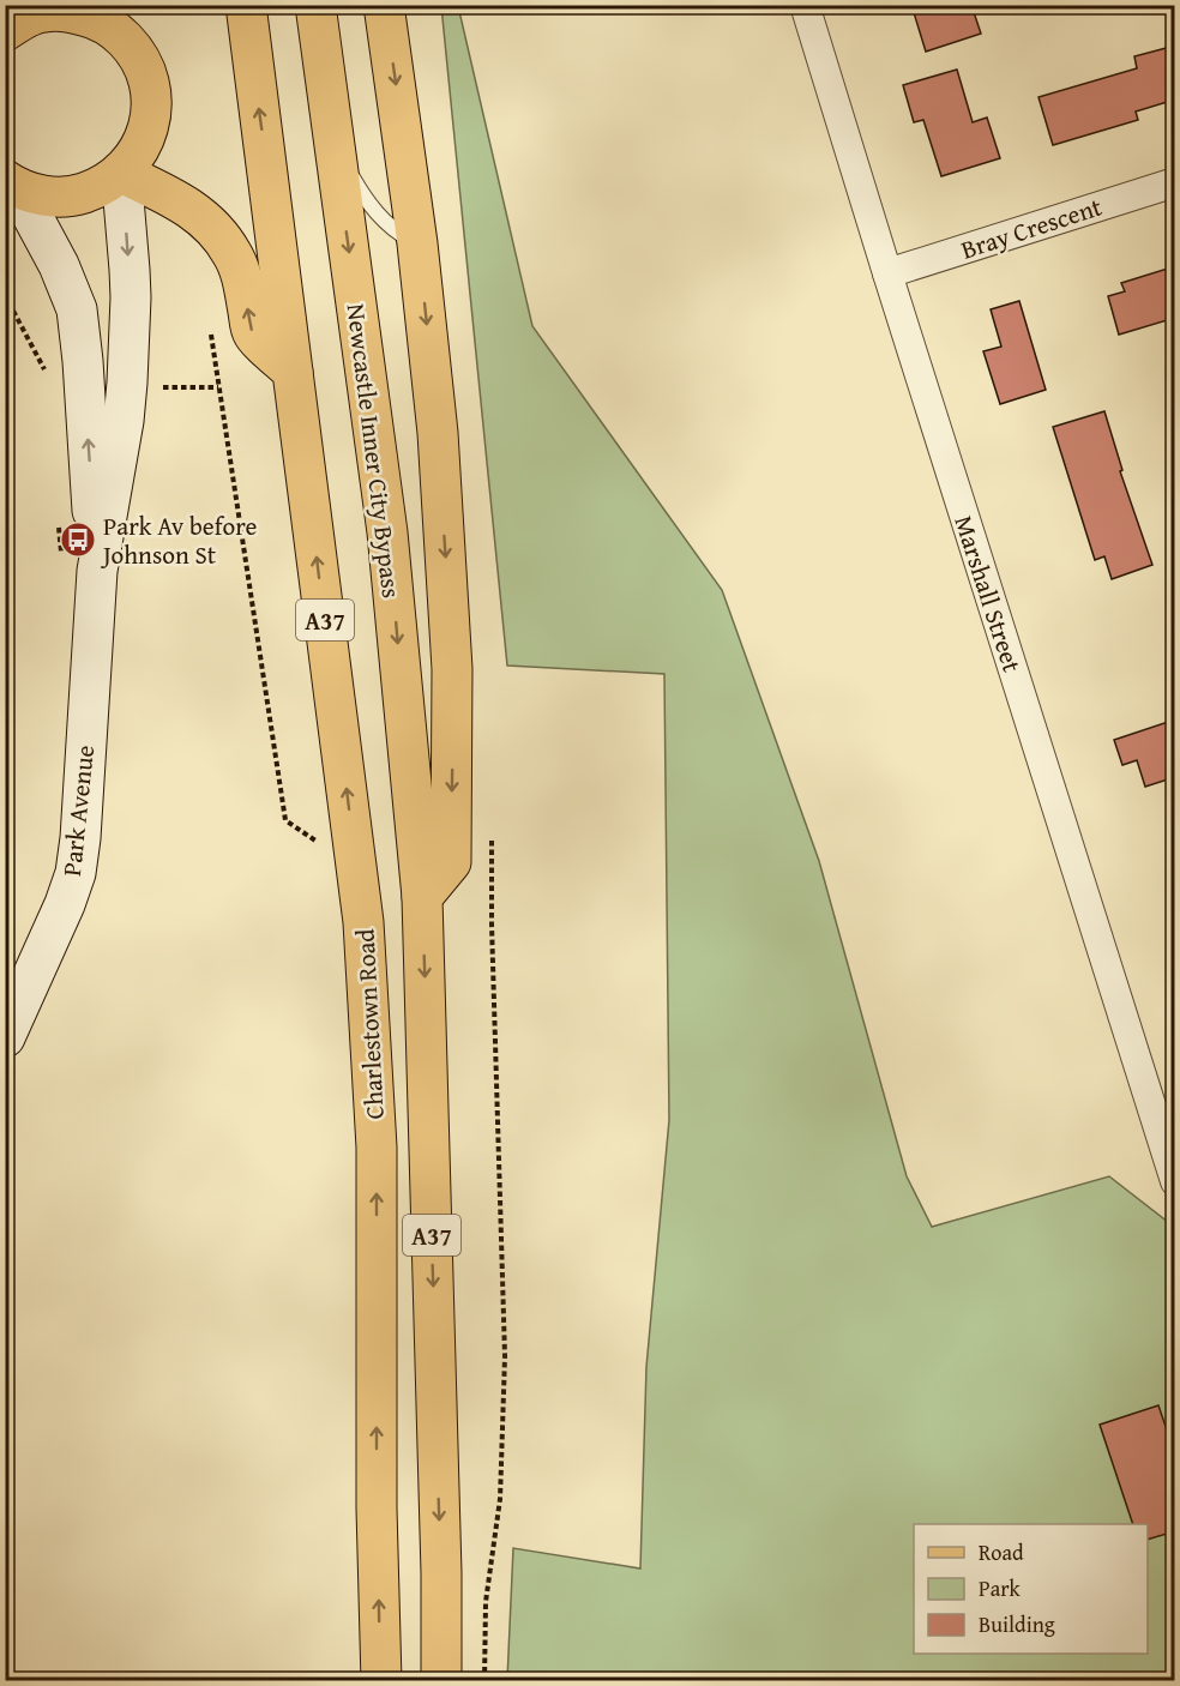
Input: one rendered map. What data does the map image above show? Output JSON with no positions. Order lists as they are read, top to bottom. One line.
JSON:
{"streets":{"main road":["Newcastle Inner City Bypass","A37","Park Avenue","Charlestown Road"],"street":["Bray Crescent","Marshall Street"]},"crossings":[["Bray Crescent","Marshall Street"],["Newcastle Inner City Bypass","A37"],["A37","Charlestown Road"]],"places":{"bus stop":["Park Av before Johnson St"]},"legend":["Road","Park","Building"]}
